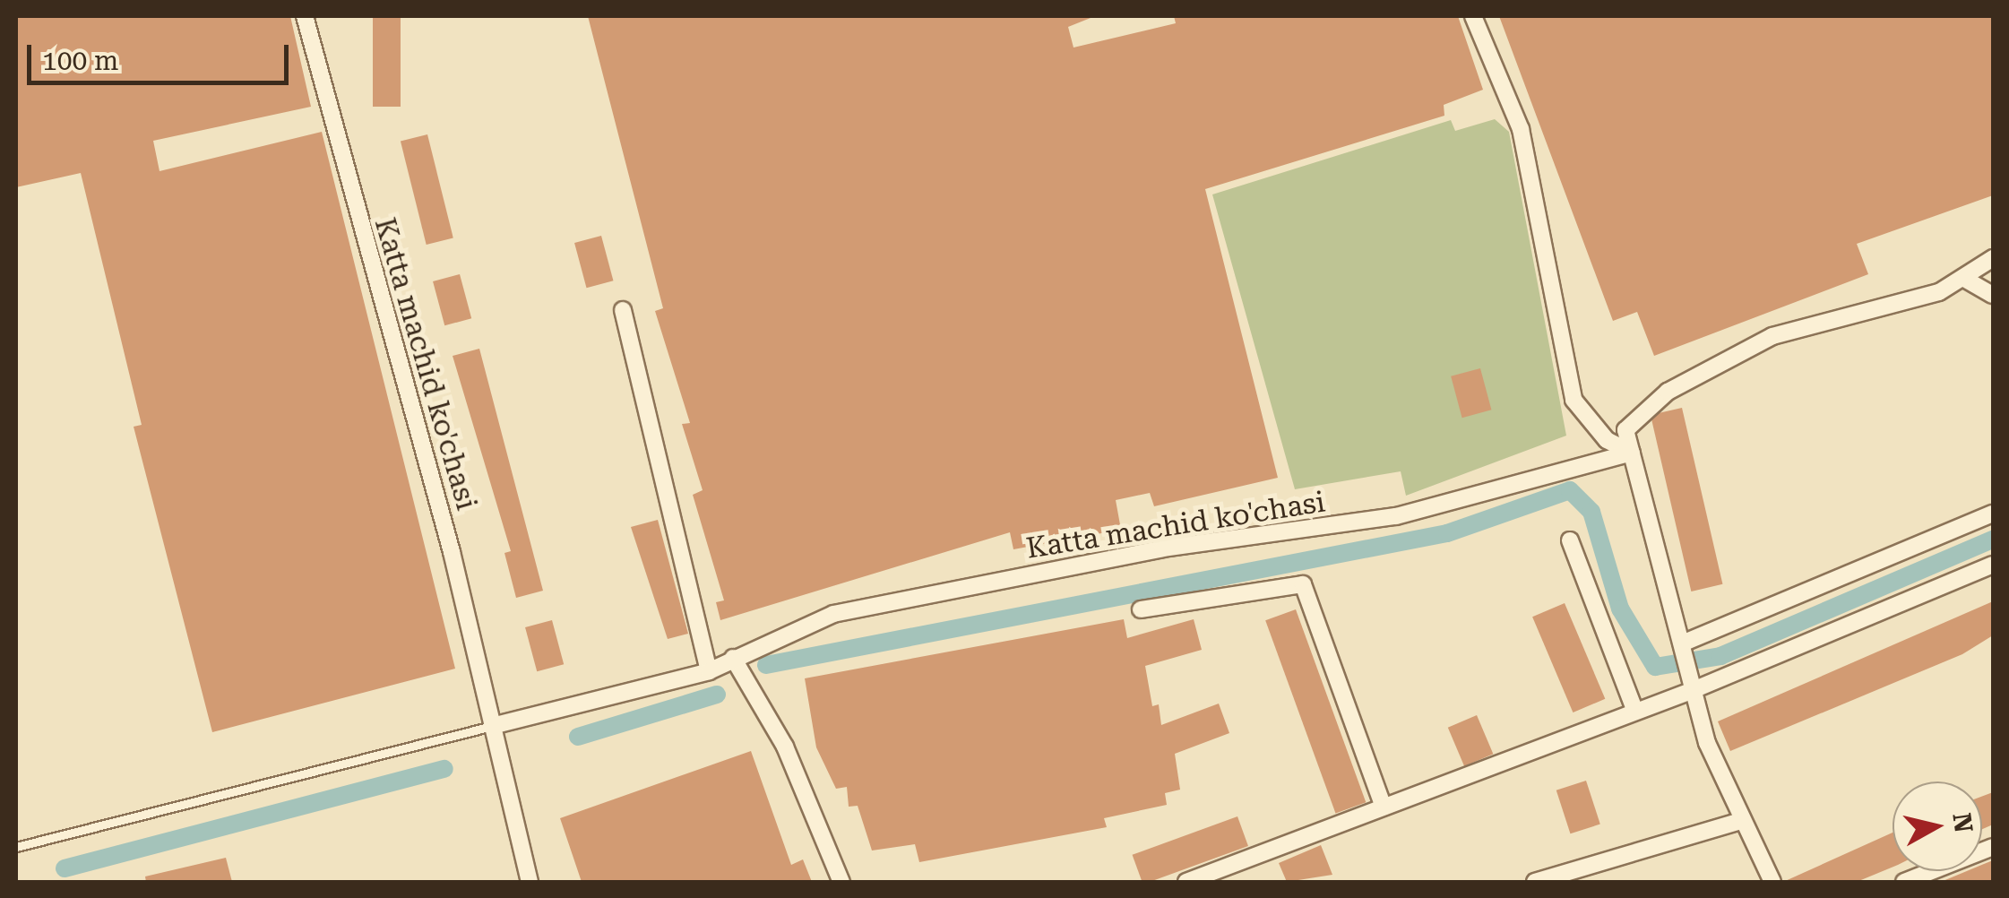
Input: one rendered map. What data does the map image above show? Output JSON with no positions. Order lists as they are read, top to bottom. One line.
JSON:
{"streets":{"street":["Katta machid ko'chasi"]},"scale_bar":"100 m","north":"right"}
